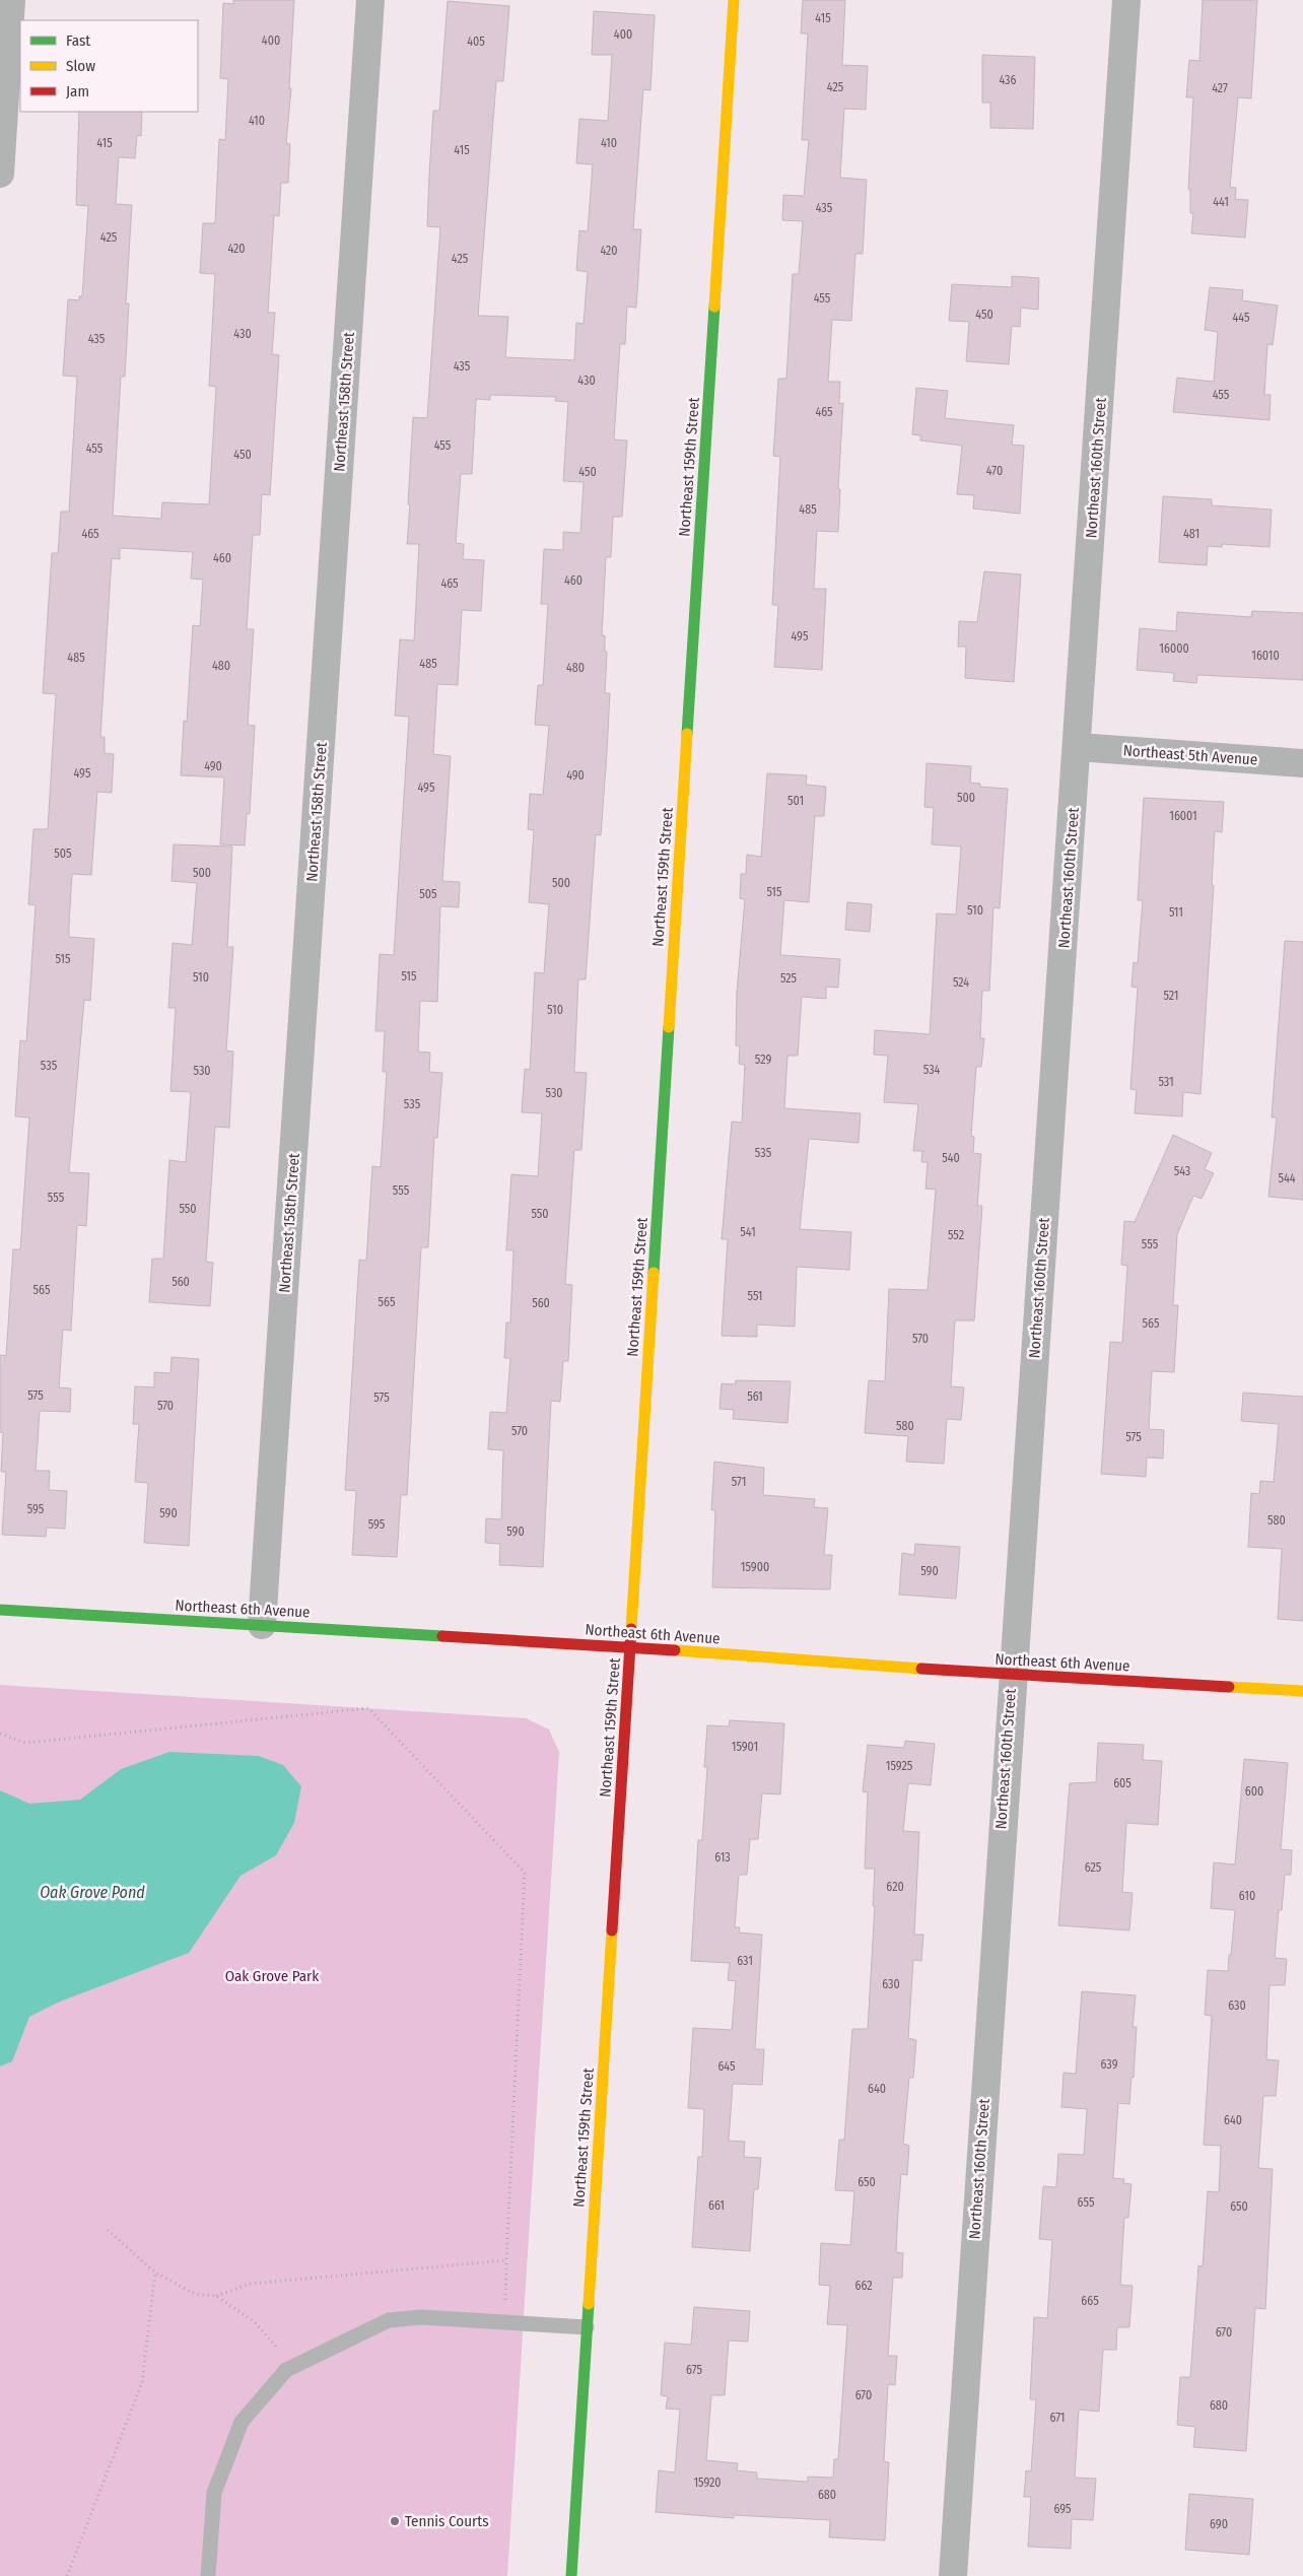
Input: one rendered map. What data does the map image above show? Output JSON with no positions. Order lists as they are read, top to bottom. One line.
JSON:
{"streets":{"street":["Northeast 158th Street","Northeast 159th Street","Northeast 160th Street","Northeast 5th Avenue","Northeast 6th Avenue"]},"crossings":[["Northeast 158th Street","Northeast 6th Avenue"],["Northeast 159th Street","Northeast 6th Avenue"],["Northeast 160th Street","Northeast 5th Avenue"],["Northeast 160th Street","Northeast 6th Avenue"]],"water":["Oak Grove Pond"],"parks":["Oak Grove Park"],"places":["Tennis Courts"],"house_numbers":["415","400","400","405","436","425","427","410","415","410","415","441","435","425","420","420","425","455","450","445","430","435","435","430","455","465","455","455","450","470","450","485","465","481","460","460","465","495","16000","16010","485","485","480","480","490","495","490","495","500","501","16001","505","500","500","515","505","510","511","515","515","510","525","524","521","510","529","535","534","530","531","530","535","535","540","543","544","555","555","550","550","541","552","555","560","565","551","565","560","565","570","575","561","575","570","580","570","575","571","595","590","580","595","590","15900","590","15901","15925","605","600","613","625","620","610","631","630","630","639","645","640","640","650","655","661","650","662","665","670","675","670","680","671","15920","680","695","690"],"legend":["Fast","Slow","Jam"]}
